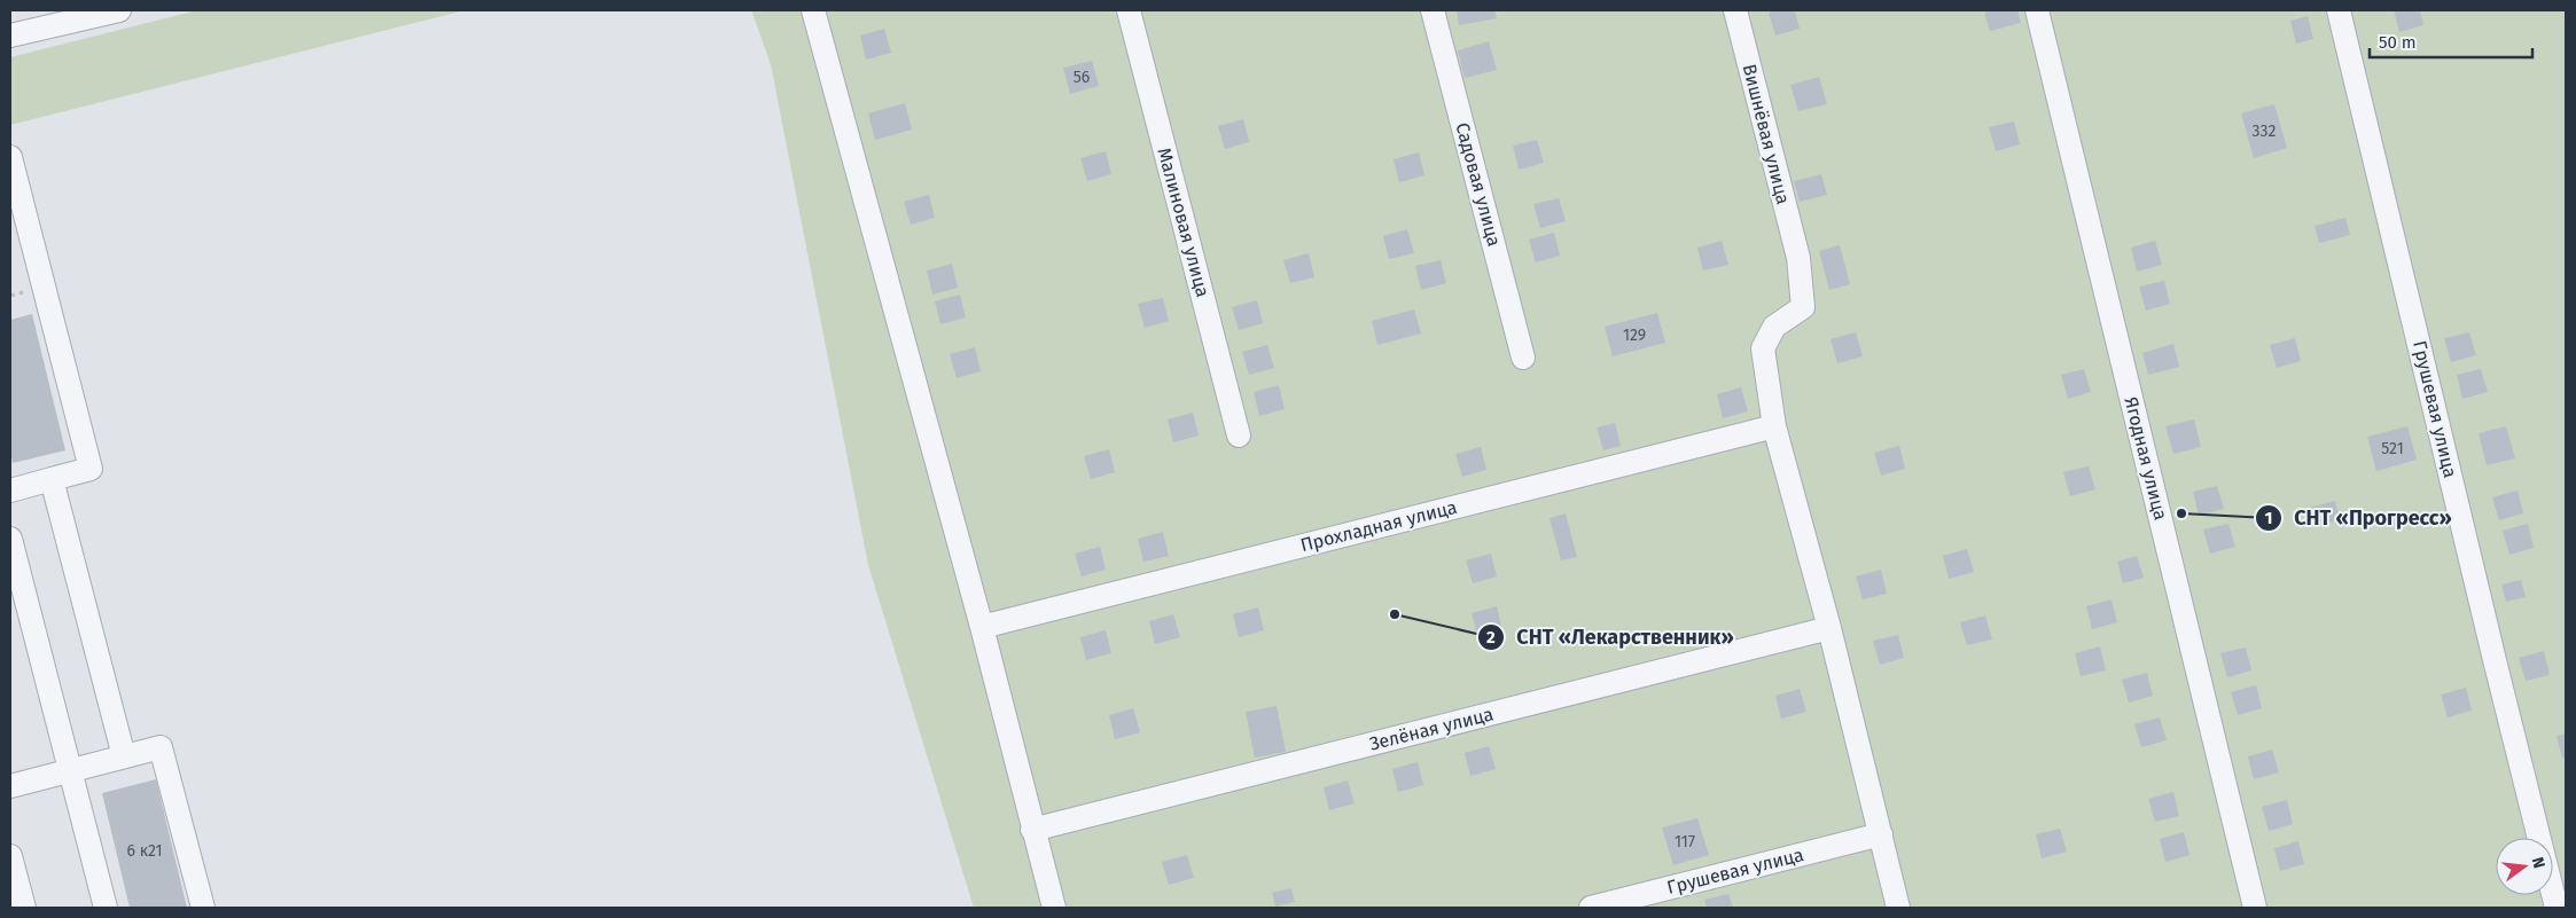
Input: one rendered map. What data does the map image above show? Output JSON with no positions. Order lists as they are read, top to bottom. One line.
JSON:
{"streets":{"street":["Вишнёвая улица","Садовая улица","Малиновая улица","Грушевая улица","Ягодная улица","Прохладная улица","Зелёная улица"]},"crossings":[["Вишнёвая улица","Прохладная улица"]],"places":["СНТ «Прогресс»","СНТ «Лекарственник»"],"house_numbers":["56","332","129","521","117","6 к21"],"scale_bar":"50 m","north":"right"}
